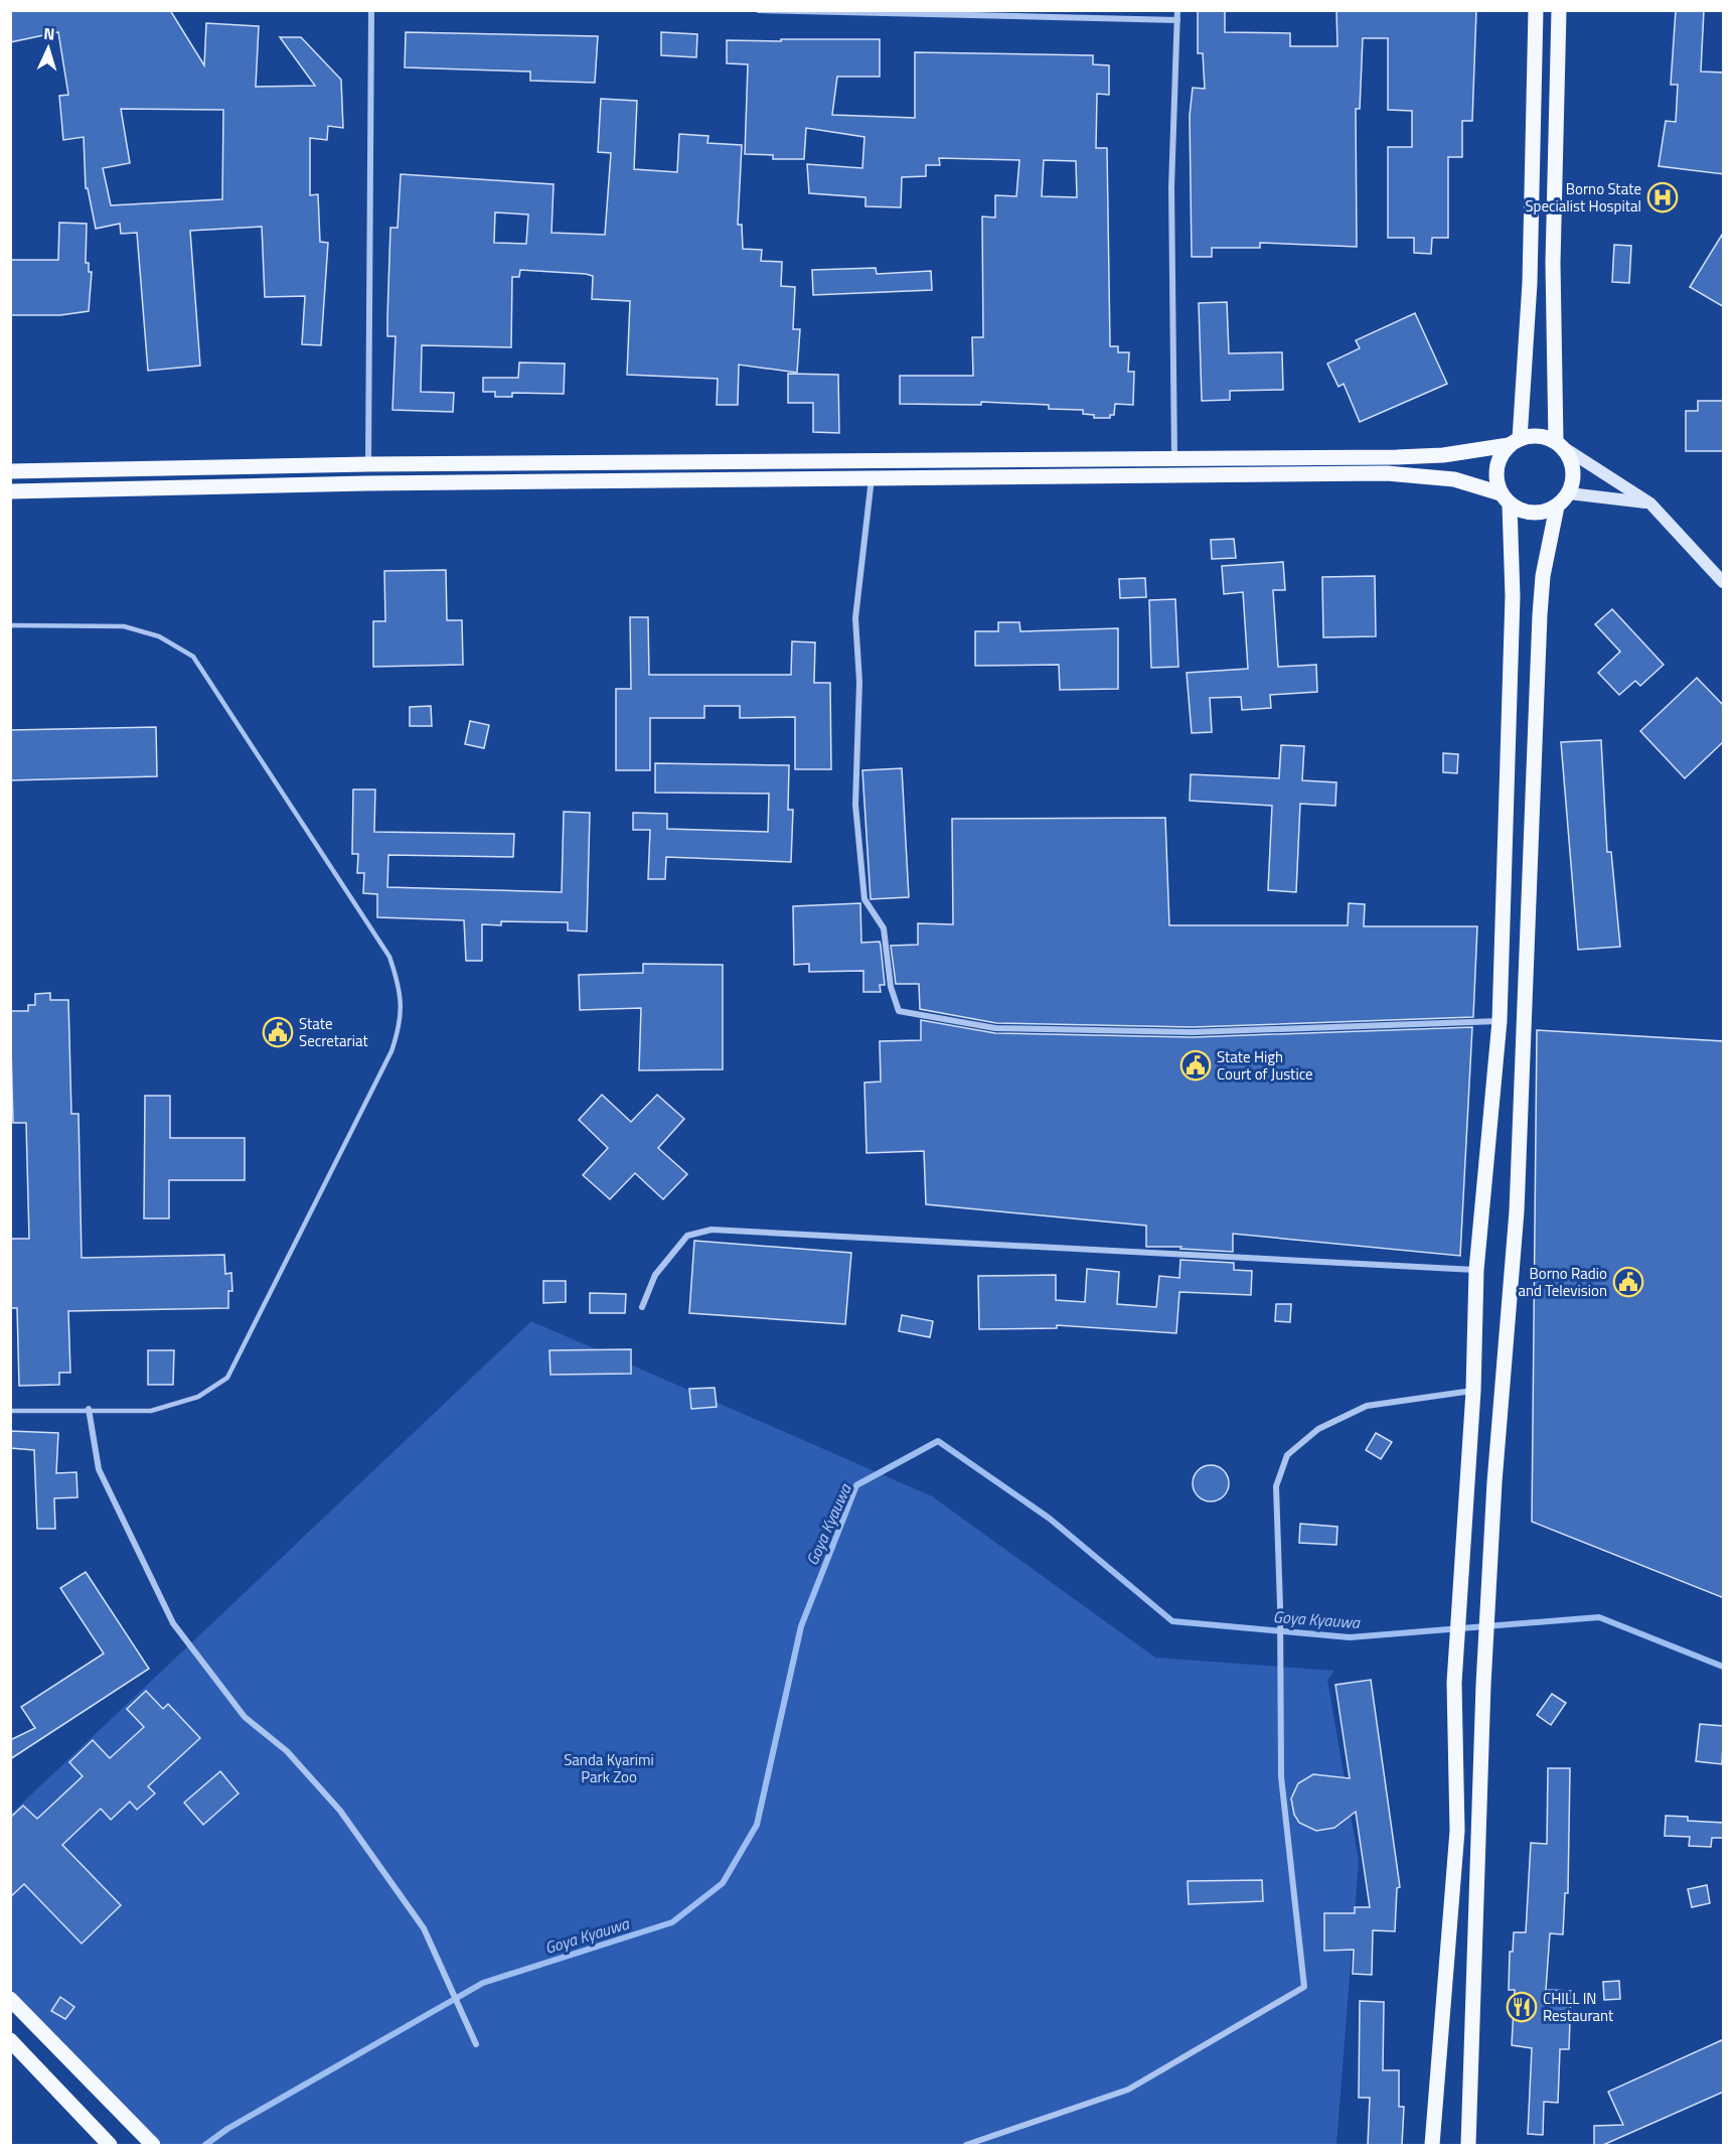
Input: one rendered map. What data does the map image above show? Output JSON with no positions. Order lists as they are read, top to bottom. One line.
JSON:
{"water":["Goya Kyauwa"],"parks":["Sanda Kyarimi Park Zoo"],"places":{"hospital":["Borno State Specialist Hospital"],"public building":["State Secretariat","State High Court of Justice","Borno Radio and Television"],"restaurant":["CHILL IN Restaurant"]},"north":"top"}
